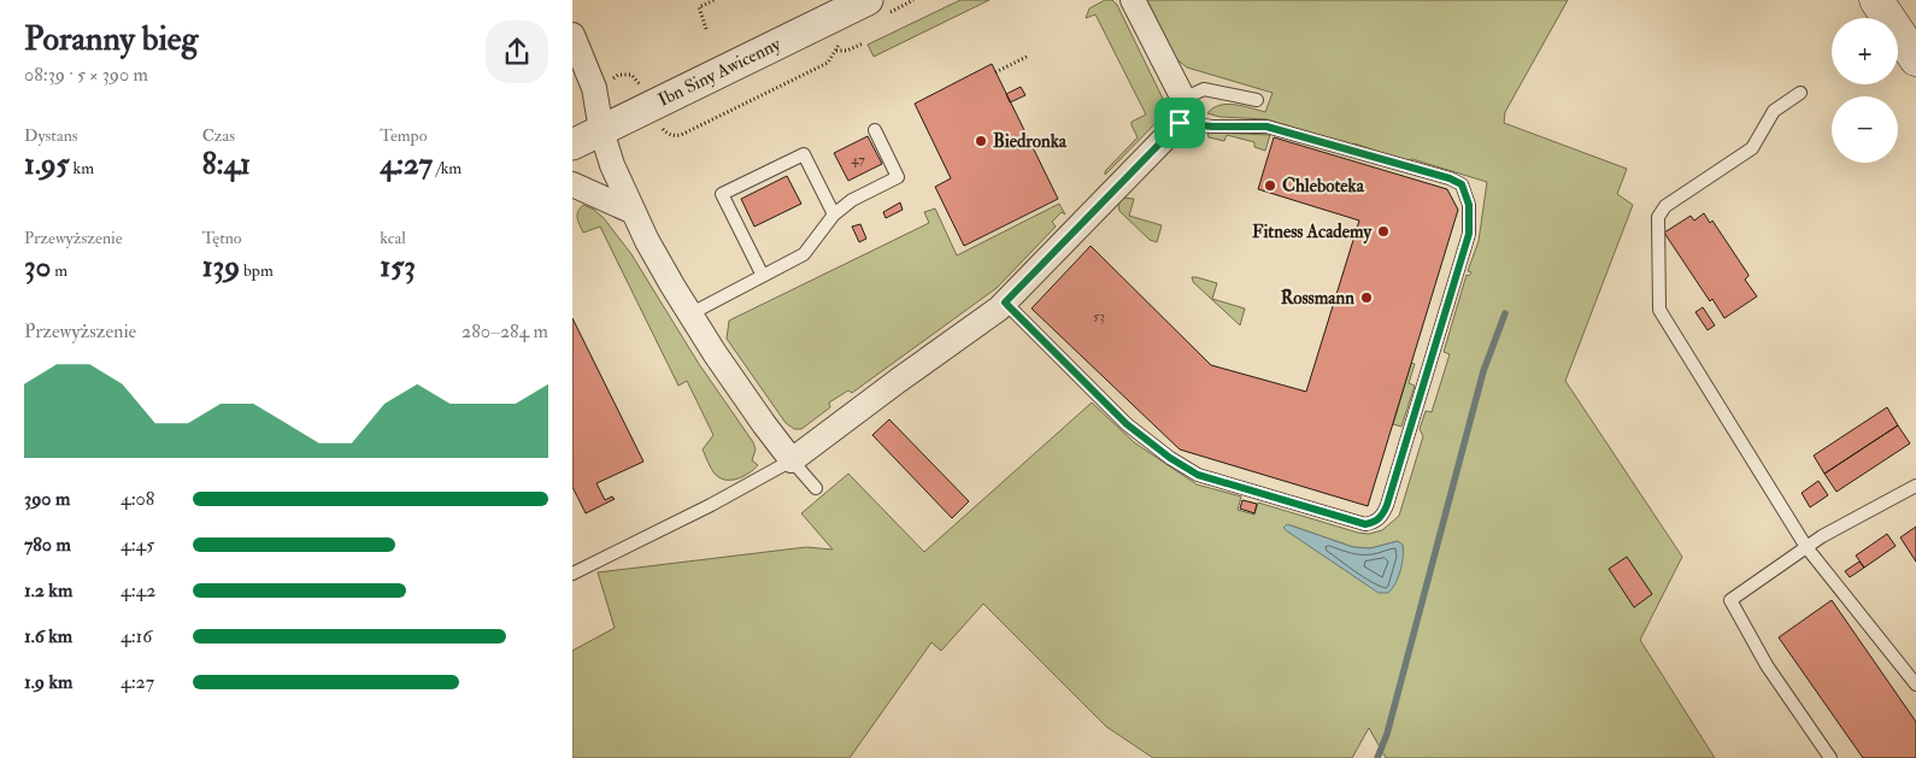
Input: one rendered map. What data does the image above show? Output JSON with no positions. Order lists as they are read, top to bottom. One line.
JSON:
{"streets":{"street":["Ibn Siny Awicenny"]},"places":["Biedronka","Chleboteka","Fitness Academy","Rossmann"],"house_numbers":["47","53"],"page":{"heading":["Poranny bieg","08:39 · 5 × 390 m"],"map_buttons":["+","−"],"stats":[["Dystans","1.95 km"],["Czas","8:41"],["Tempo","4:27 /km"],["Przewyższenie","30 m"],["Tętno","139 bpm"],["kcal","153"]],"chart":["Przewyższenie","280–284 m"],"list":[{"name":"390 m","note":"4:08"},{"name":"780 m","note":"4:45"},{"name":"1.2 km","note":"4:42"},{"name":"1.6 km","note":"4:16"},{"name":"1.9 km","note":"4:27"}]}}
